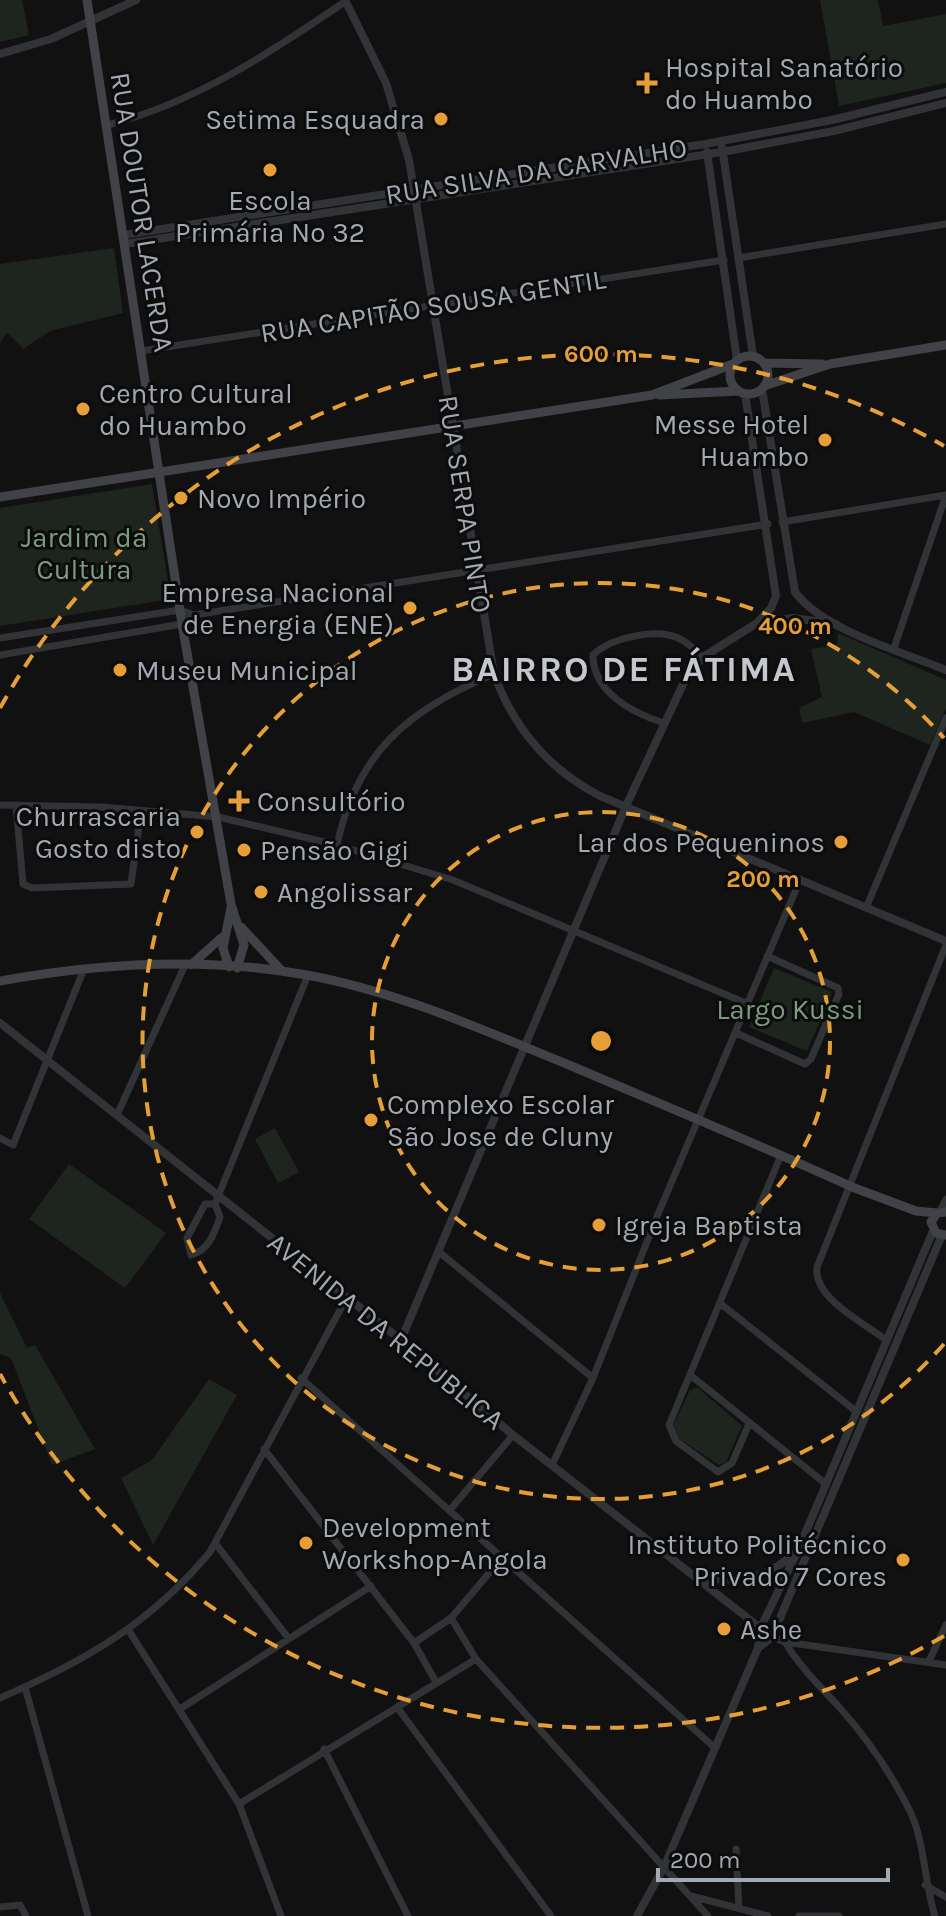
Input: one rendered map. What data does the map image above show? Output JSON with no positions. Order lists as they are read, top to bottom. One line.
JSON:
{"streets":{"main road":["RUA DOUTOR LACERDA"],"street":["RUA SILVA DA CARVALHO","RUA CAPITÃO SOUSA GENTIL","RUA SERPA PINTO","AVENIDA DA REPUBLICA"]},"crossings":[["RUA SILVA DA CARVALHO","RUA DOUTOR LACERDA"],["RUA SILVA DA CARVALHO","RUA SERPA PINTO"],["RUA DOUTOR LACERDA","RUA CAPITÃO SOUSA GENTIL"],["RUA CAPITÃO SOUSA GENTIL","RUA SERPA PINTO"]],"districts":["BAIRRO DE FÁTIMA"],"parks":["Jardim da Cultura","Largo Kussi"],"places":{"health":["Hospital Sanatório do Huambo","Consultório"],"other":["Setima Esquadra","Escola Primária No 32","Centro Cultural do Huambo","Messe Hotel Huambo","Novo Império","Empresa Nacional de Energia (ENE)","Museu Municipal","Churrascaria Gosto disto","Lar dos Pequeninos","Pensão Gigi","Angolissar","Complexo Escolar São Jose de Cluny","Igreja Baptista","Development Workshop-Angola","Instituto Politécnico Privado 7 Cores","Ashe"]},"scale_bar":"200 m","rings":["600 m","400 m","200 m"]}
